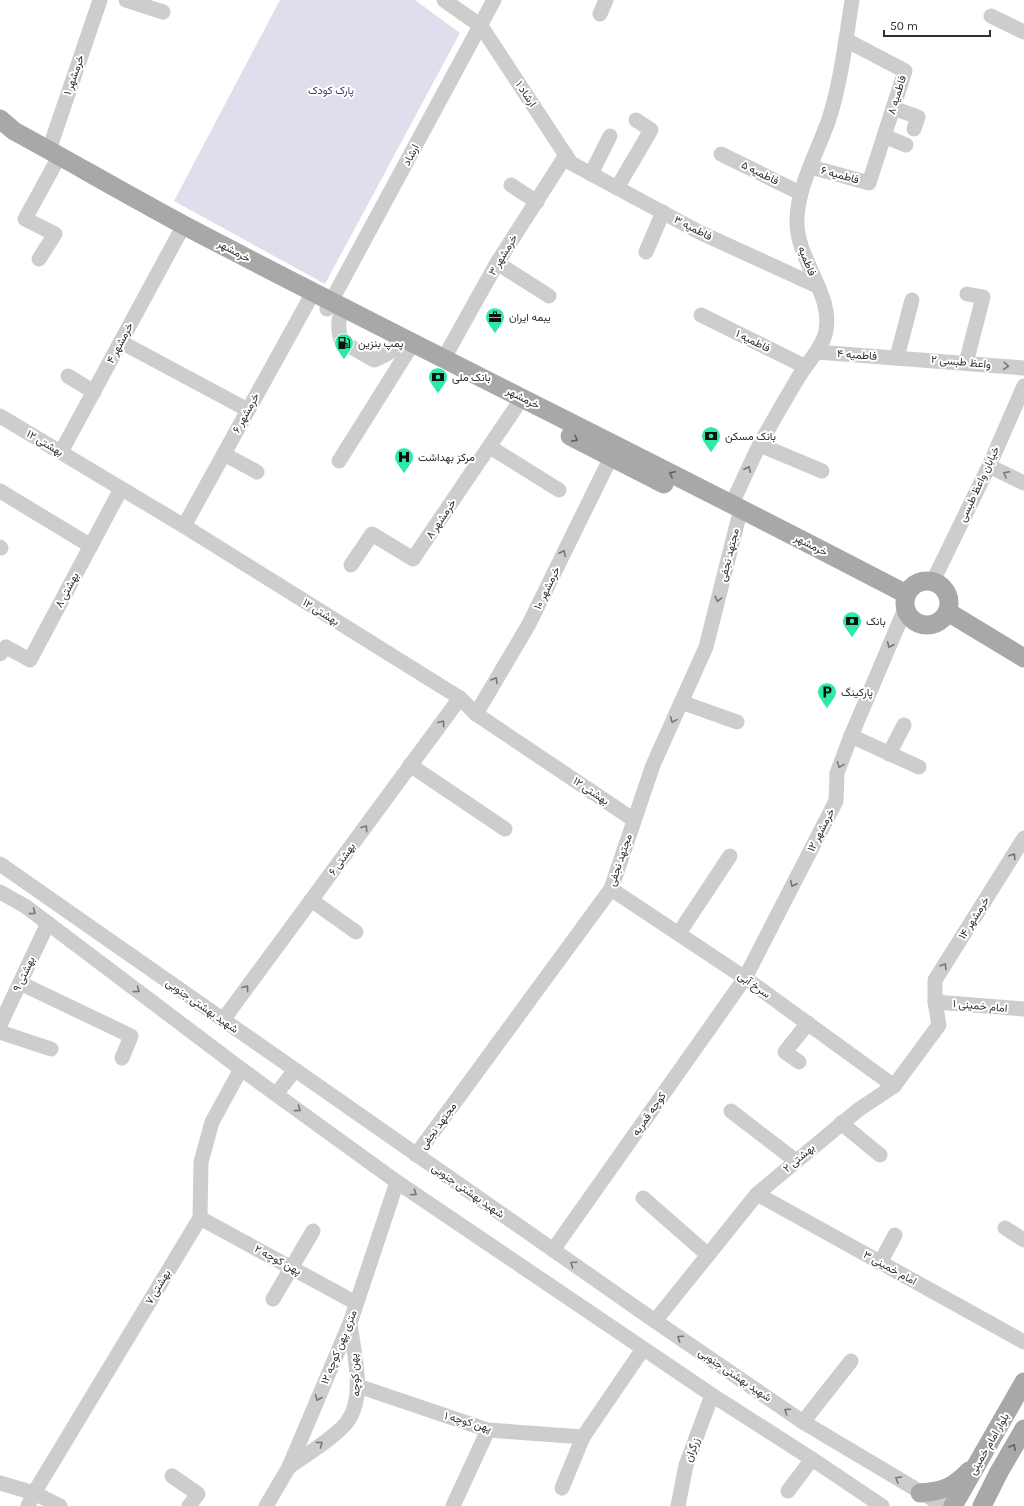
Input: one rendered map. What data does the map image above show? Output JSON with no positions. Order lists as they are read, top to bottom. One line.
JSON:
{"streets":{"main road":["خرمشهر","بلوار امام خمینی"],"street":["خرمشهر ۱","ارشاد ۱","فاطمیه ۸","ارشاد","فاطمیه ۵","فاطمیه ۶","فاطمیه ۳","خرمشهر ۳","فاطمیه","فاطمیه ۱","خرمشهر ۴","فاطمیه ۴","واعظ طبسی ۲","خرمشهر ۶","بهشتی ۱۲","خیابان واعظ طبسی","خرمشهر ۸","مجتهد نجفی","خرمشهر ۱۰","بهشتی ۸","خرمشهر ۱۲","بهشتی ۶","خرمشهر ۱۴","بهشتی ۹","سرخ آبی","شهید بهشتی جنوبی","امام خمینی ۱","کوچه قمریه","بهشتی ۲","پهن کوچه ۲","امام خمینی ۳","بهشتی ۷","۱۲ متری پهن کوچه","پهن کوچه","پهن کوچه ۱","زرگران"]},"crossings":[["خرمشهر ۱","خرمشهر"],["ارشاد ۱","ارشاد"],["ارشاد ۱","فاطمیه ۳"],["ارشاد ۱","خرمشهر ۳"],["فاطمیه ۸","فاطمیه ۶"],["فاطمیه ۸","فاطمیه"],["ارشاد","خرمشهر"],["فاطمیه ۵","فاطمیه"],["فاطمیه ۶","فاطمیه"],["فاطمیه ۳","خرمشهر ۳"],["فاطمیه ۳","فاطمیه"],["خرمشهر","خرمشهر ۳"],["خرمشهر","فاطمیه"],["خرمشهر","خرمشهر ۴"],["خرمشهر","خرمشهر ۶"],["خرمشهر","خیابان واعظ طبسی"],["خرمشهر","خرمشهر ۸"],["خرمشهر","مجتهد نجفی"],["خرمشهر","خرمشهر ۱۰"],["خرمشهر","خرمشهر ۱۲"],["فاطمیه","فاطمیه ۱"],["فاطمیه","فاطمیه ۴"],["فاطمیه","مجتهد نجفی"],["خرمشهر ۴","بهشتی ۱۲"],["فاطمیه ۴","واعظ طبسی ۲"],["خرمشهر ۶","بهشتی ۱۲"],["بهشتی ۱۲","مجتهد نجفی"],["بهشتی ۱۲","خرمشهر ۱۰"],["بهشتی ۱۲","بهشتی ۸"],["بهشتی ۱۲","بهشتی ۶"],["خیابان واعظ طبسی","خرمشهر ۱۲"],["مجتهد نجفی","سرخ آبی"],["مجتهد نجفی","شهید بهشتی جنوبی"],["خرمشهر ۱۲","سرخ آبی"],["خرمشهر ۱۲","کوچه قمریه"],["بهشتی ۶","شهید بهشتی جنوبی"],["خرمشهر ۱۴","امام خمینی ۱"],["خرمشهر ۱۴","بهشتی ۲"],["سرخ آبی","کوچه قمریه"],["سرخ آبی","بهشتی ۲"],["شهید بهشتی جنوبی","کوچه قمریه"],["شهید بهشتی جنوبی","بهشتی ۲"],["امام خمینی ۱","بهشتی ۲"],["بهشتی ۲","امام خمینی ۳"],["پهن کوچه ۲","بهشتی ۷"],["پهن کوچه ۲","۱۲ متری پهن کوچه"],["۱۲ متری پهن کوچه","پهن کوچه"],["پهن کوچه","پهن کوچه ۱"]],"one_way":["مجتهد نجفی","خرمشهر ۱۰","بهشتی ۶","خرمشهر ۱۴","۱۲ متری پهن کوچه"],"parks":["پارک کودک"],"places":{"office":["یبمه ایران"],"fuel station":["پمپ بنزین"],"bank":["بانک ملی","بانک مسکن","بانک"],"hospital":["مرکز بهداشت"],"parking":["پارکینگ"]},"scale_bar":"50 m"}
